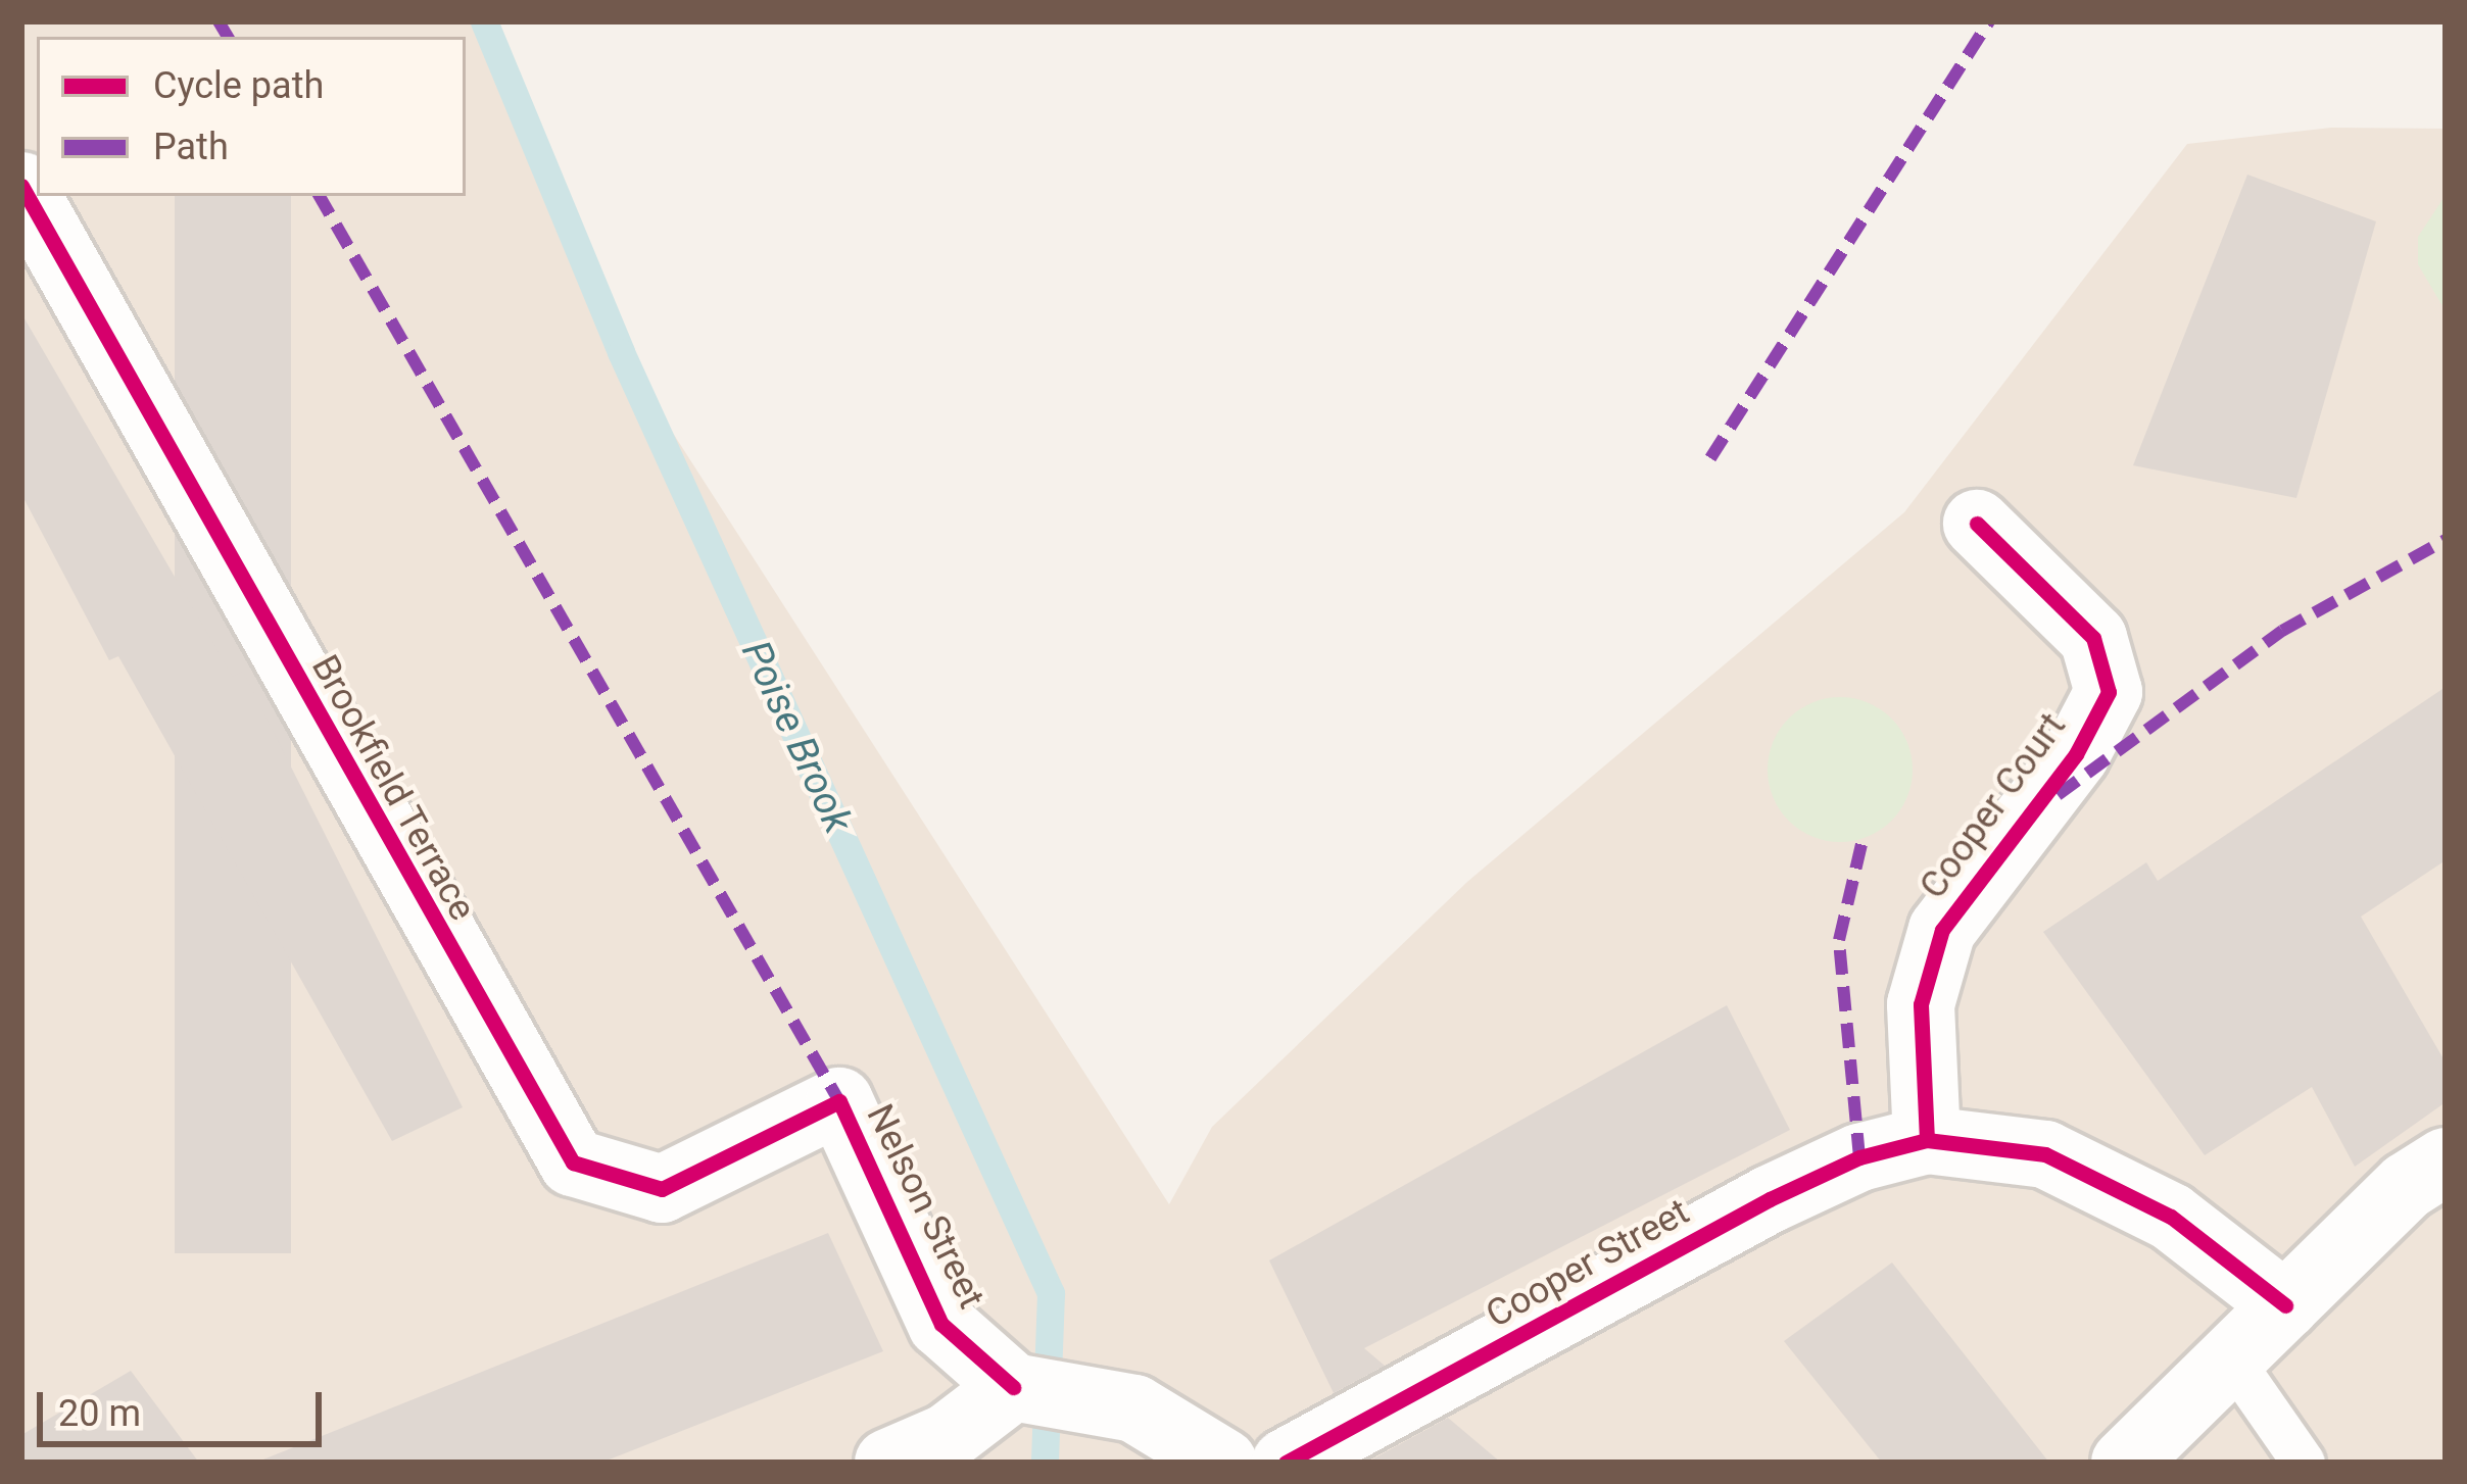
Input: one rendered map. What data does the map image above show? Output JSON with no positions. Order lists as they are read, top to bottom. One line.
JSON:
{"streets":{"street":["Brookfield Terrace","Cooper Court","Nelson Street","Cooper Street"]},"crossings":[["Brookfield Terrace","Nelson Street"],["Cooper Court","Cooper Street"]],"water":["Poise Brook"],"legend":["Cycle path","Path"],"scale_bar":"20 m"}
